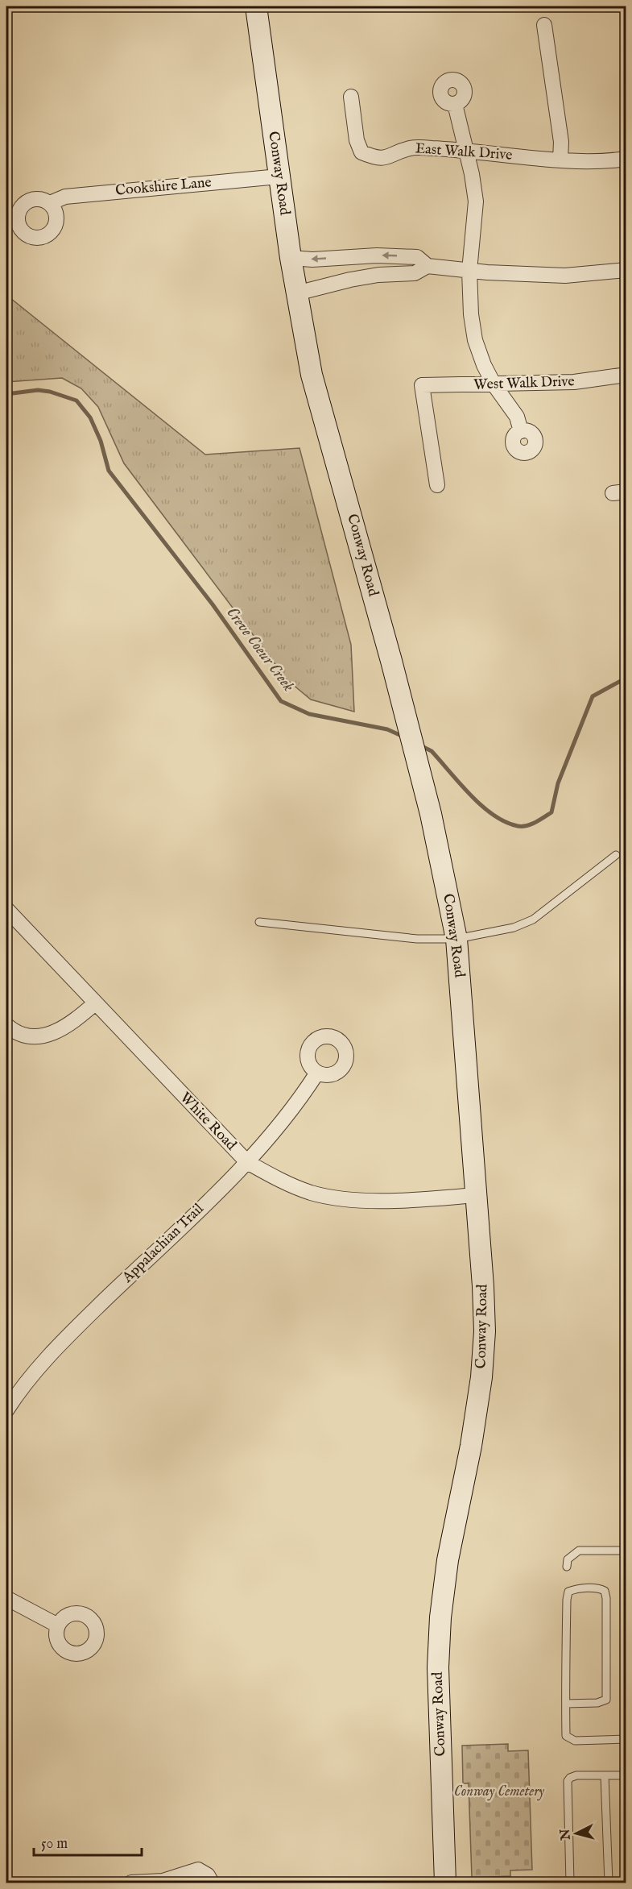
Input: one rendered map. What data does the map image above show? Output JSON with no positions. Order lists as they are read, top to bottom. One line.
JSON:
{"streets":{"street":["East Walk Drive","Conway Road","Cookshire Lane","West Walk Drive","White Road","Appalachian Trail"]},"crossings":[["Conway Road","Cookshire Lane"],["Conway Road","White Road"],["White Road","Appalachian Trail"]],"water":["Creve Coeur Creek"],"parks":["Conway Cemetery"],"scale_bar":"50 m","north":"left"}
